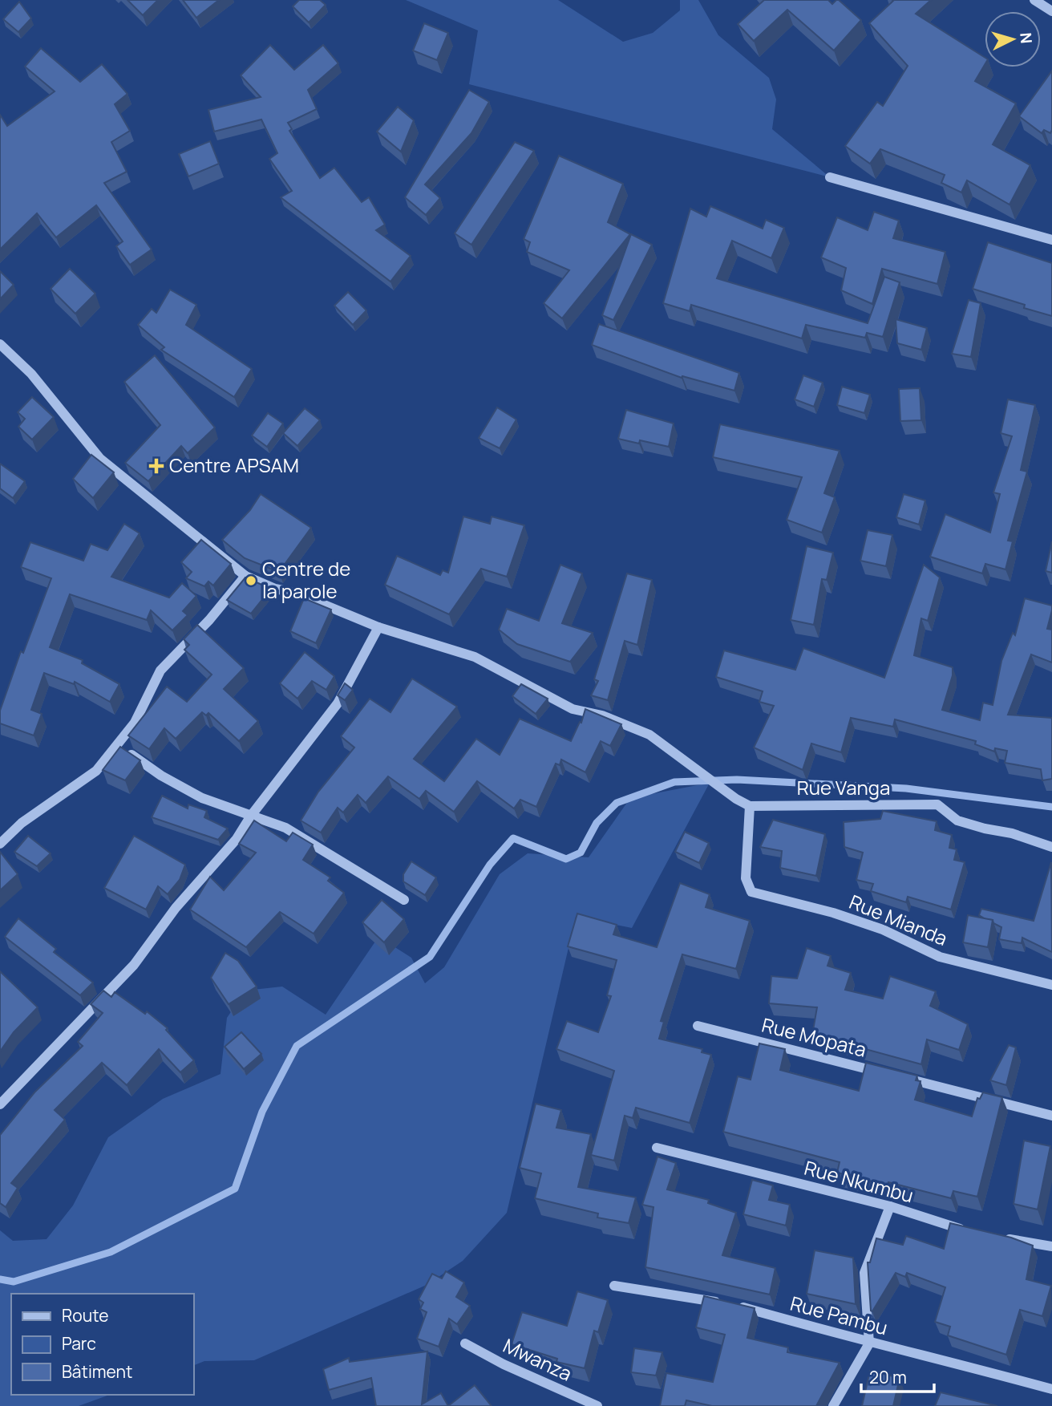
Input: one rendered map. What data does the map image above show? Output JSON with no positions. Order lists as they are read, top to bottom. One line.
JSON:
{"streets":{"street":["Rue Vanga","Rue Mianda","Rue Mopata","Rue Nkumbu","Rue Pambu","Mwanza"]},"crossings":[["Rue Vanga","Rue Mianda"]],"places":{"health":["Centre APSAM"],"other":["Centre de la parole"]},"legend":["Route","Parc","Bâtiment"],"scale_bar":"20 m","north":"right"}
